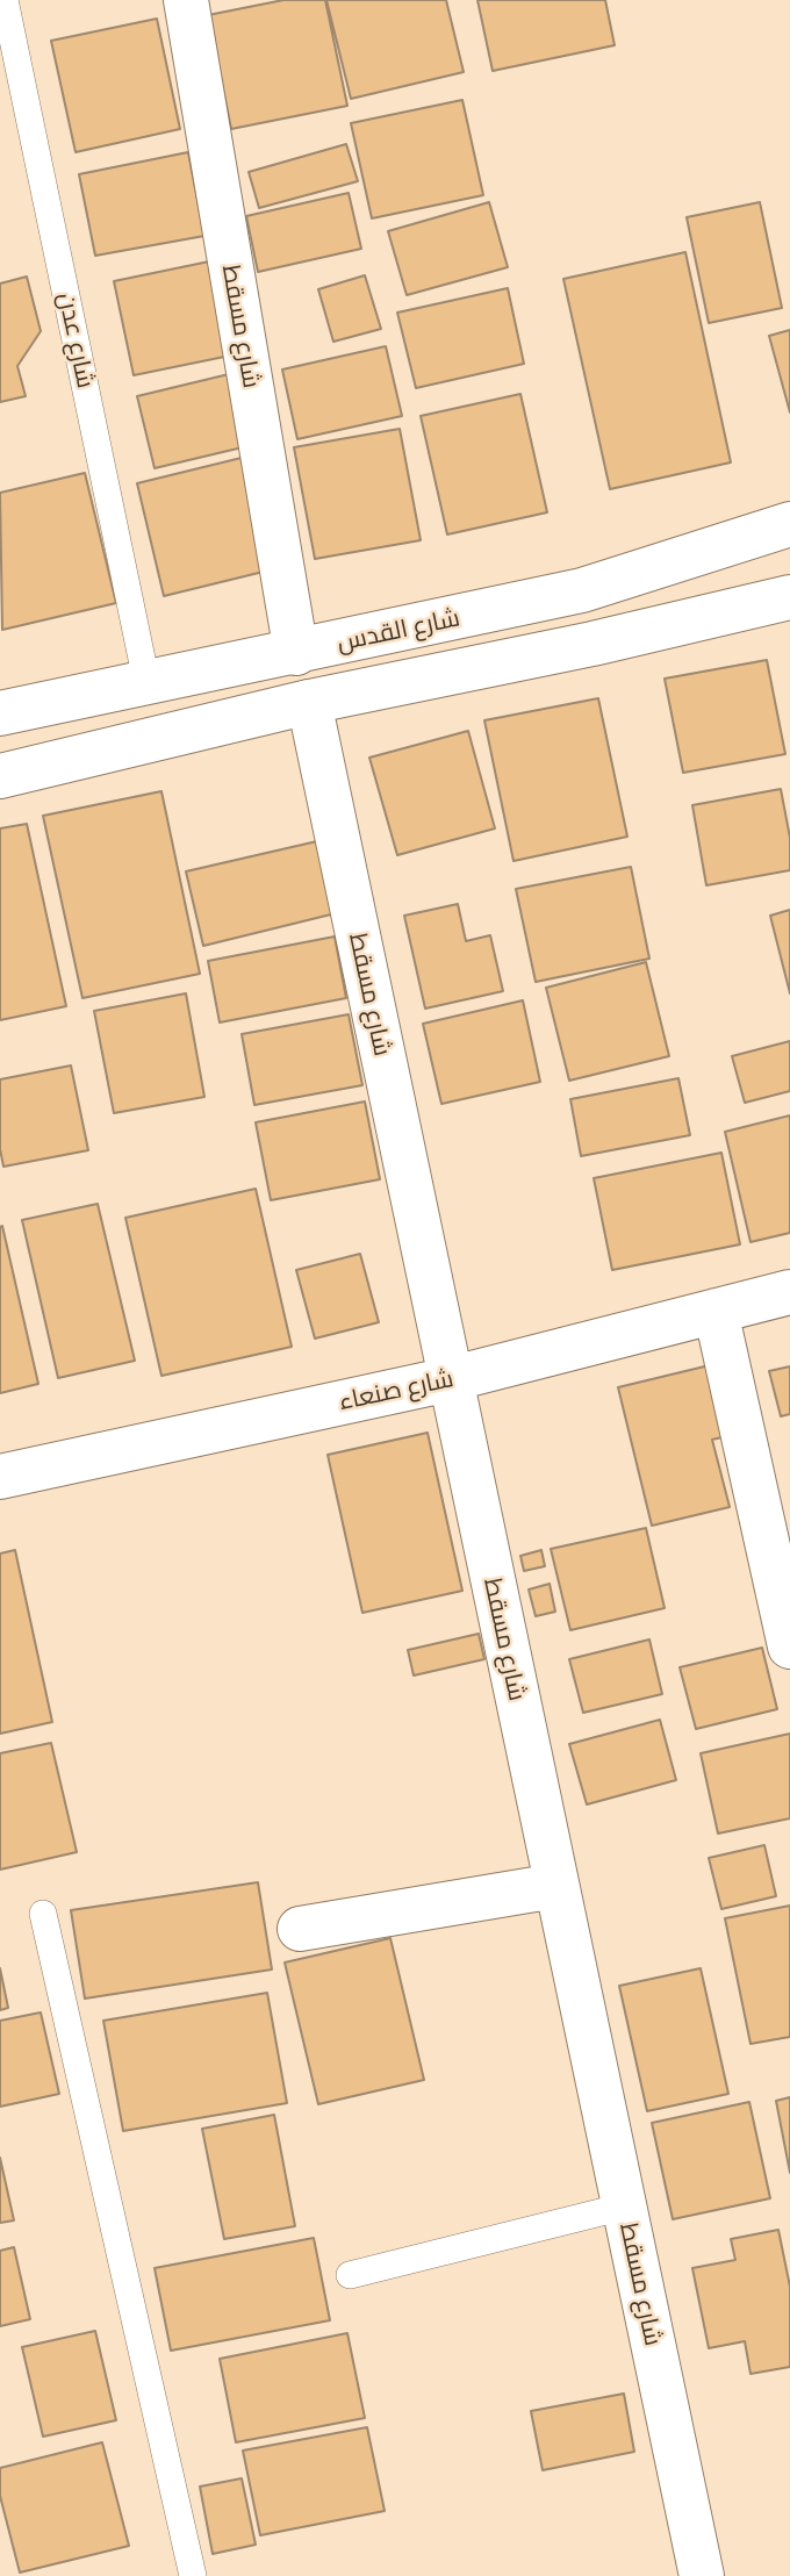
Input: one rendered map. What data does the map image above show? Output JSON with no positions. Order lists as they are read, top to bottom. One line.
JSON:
{"streets":{"street":["شارع مسقط","شارع القدس","شارع صنعاء"],"lane":["شارع عدن"]},"crossings":[["شارع مسقط","شارع القدس"],["شارع مسقط","شارع صنعاء"],["شارع عدن","شارع القدس"]]}
